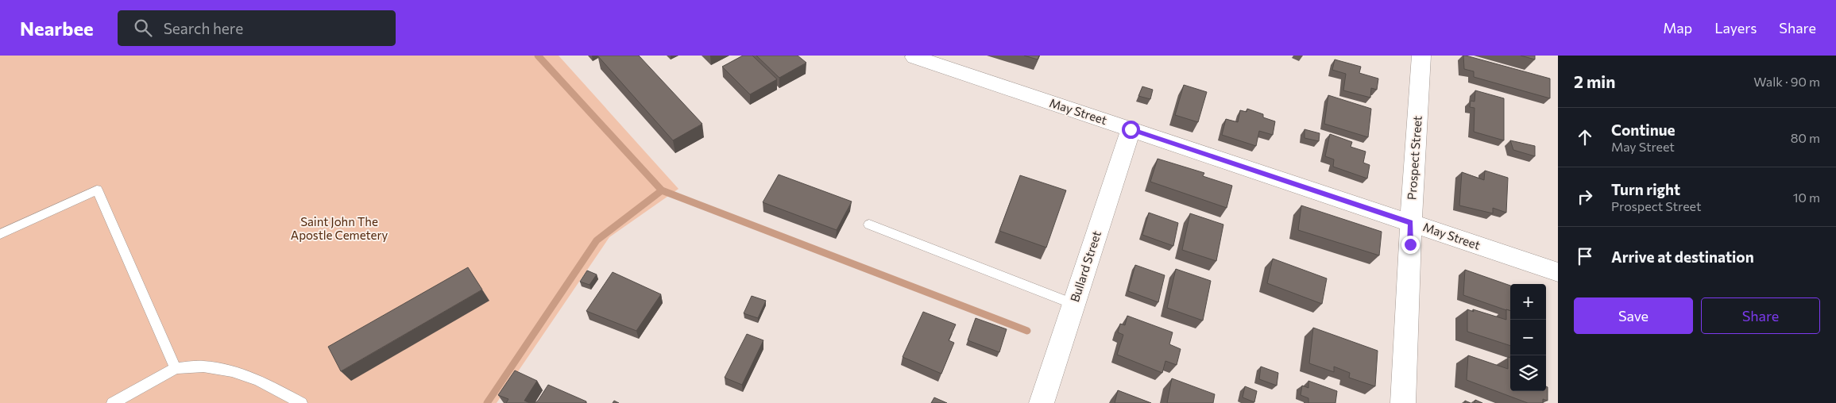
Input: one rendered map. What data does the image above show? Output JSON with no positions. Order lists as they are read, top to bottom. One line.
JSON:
{"streets":{"street":["May Street","Prospect Street","Bullard Street"]},"crossings":[["May Street","Prospect Street"],["May Street","Bullard Street"]],"parks":["Saint John The Apostle Cemetery"],"page":{"header":"Nearbee","search":"Search here","nav":["Map","Layers","Share"],"heading":["2 min","Walk · 90 m"],"list":[["Continue","May Street","80 m"],["Turn right","Prospect Street","10 m"],"Arrive at destination"],"map_buttons":["+","−"],"buttons":["Save","Share"]}}
